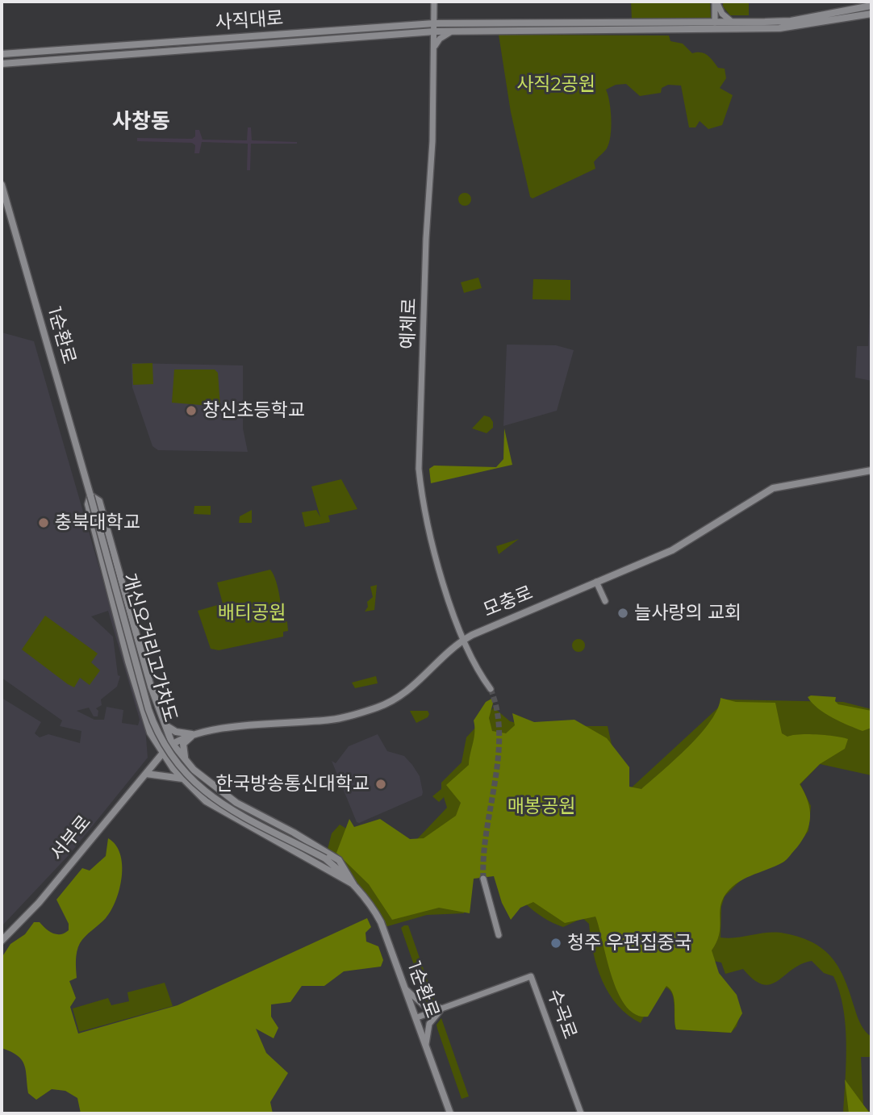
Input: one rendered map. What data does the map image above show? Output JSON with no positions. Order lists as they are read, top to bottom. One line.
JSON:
{"streets":{"main road":["사직대로","1순환로","모충로","개신오거리고가차도","서부로"],"street":["예체로","수곡로"]},"crossings":[["사직대로","예체로"],["예체로","모충로"],["1순환로","모충로"],["1순환로","개신오거리고가차도"],["1순환로","서부로"],["1순환로","수곡로"],["모충로","서부로"]],"districts":["사창동"],"parks":["사직2공원","배티공원","매봉공원"],"places":["창신초등학교","충북대학교","늘사랑의 교회","한국방송통신대학교","청주 우편집중국"]}
